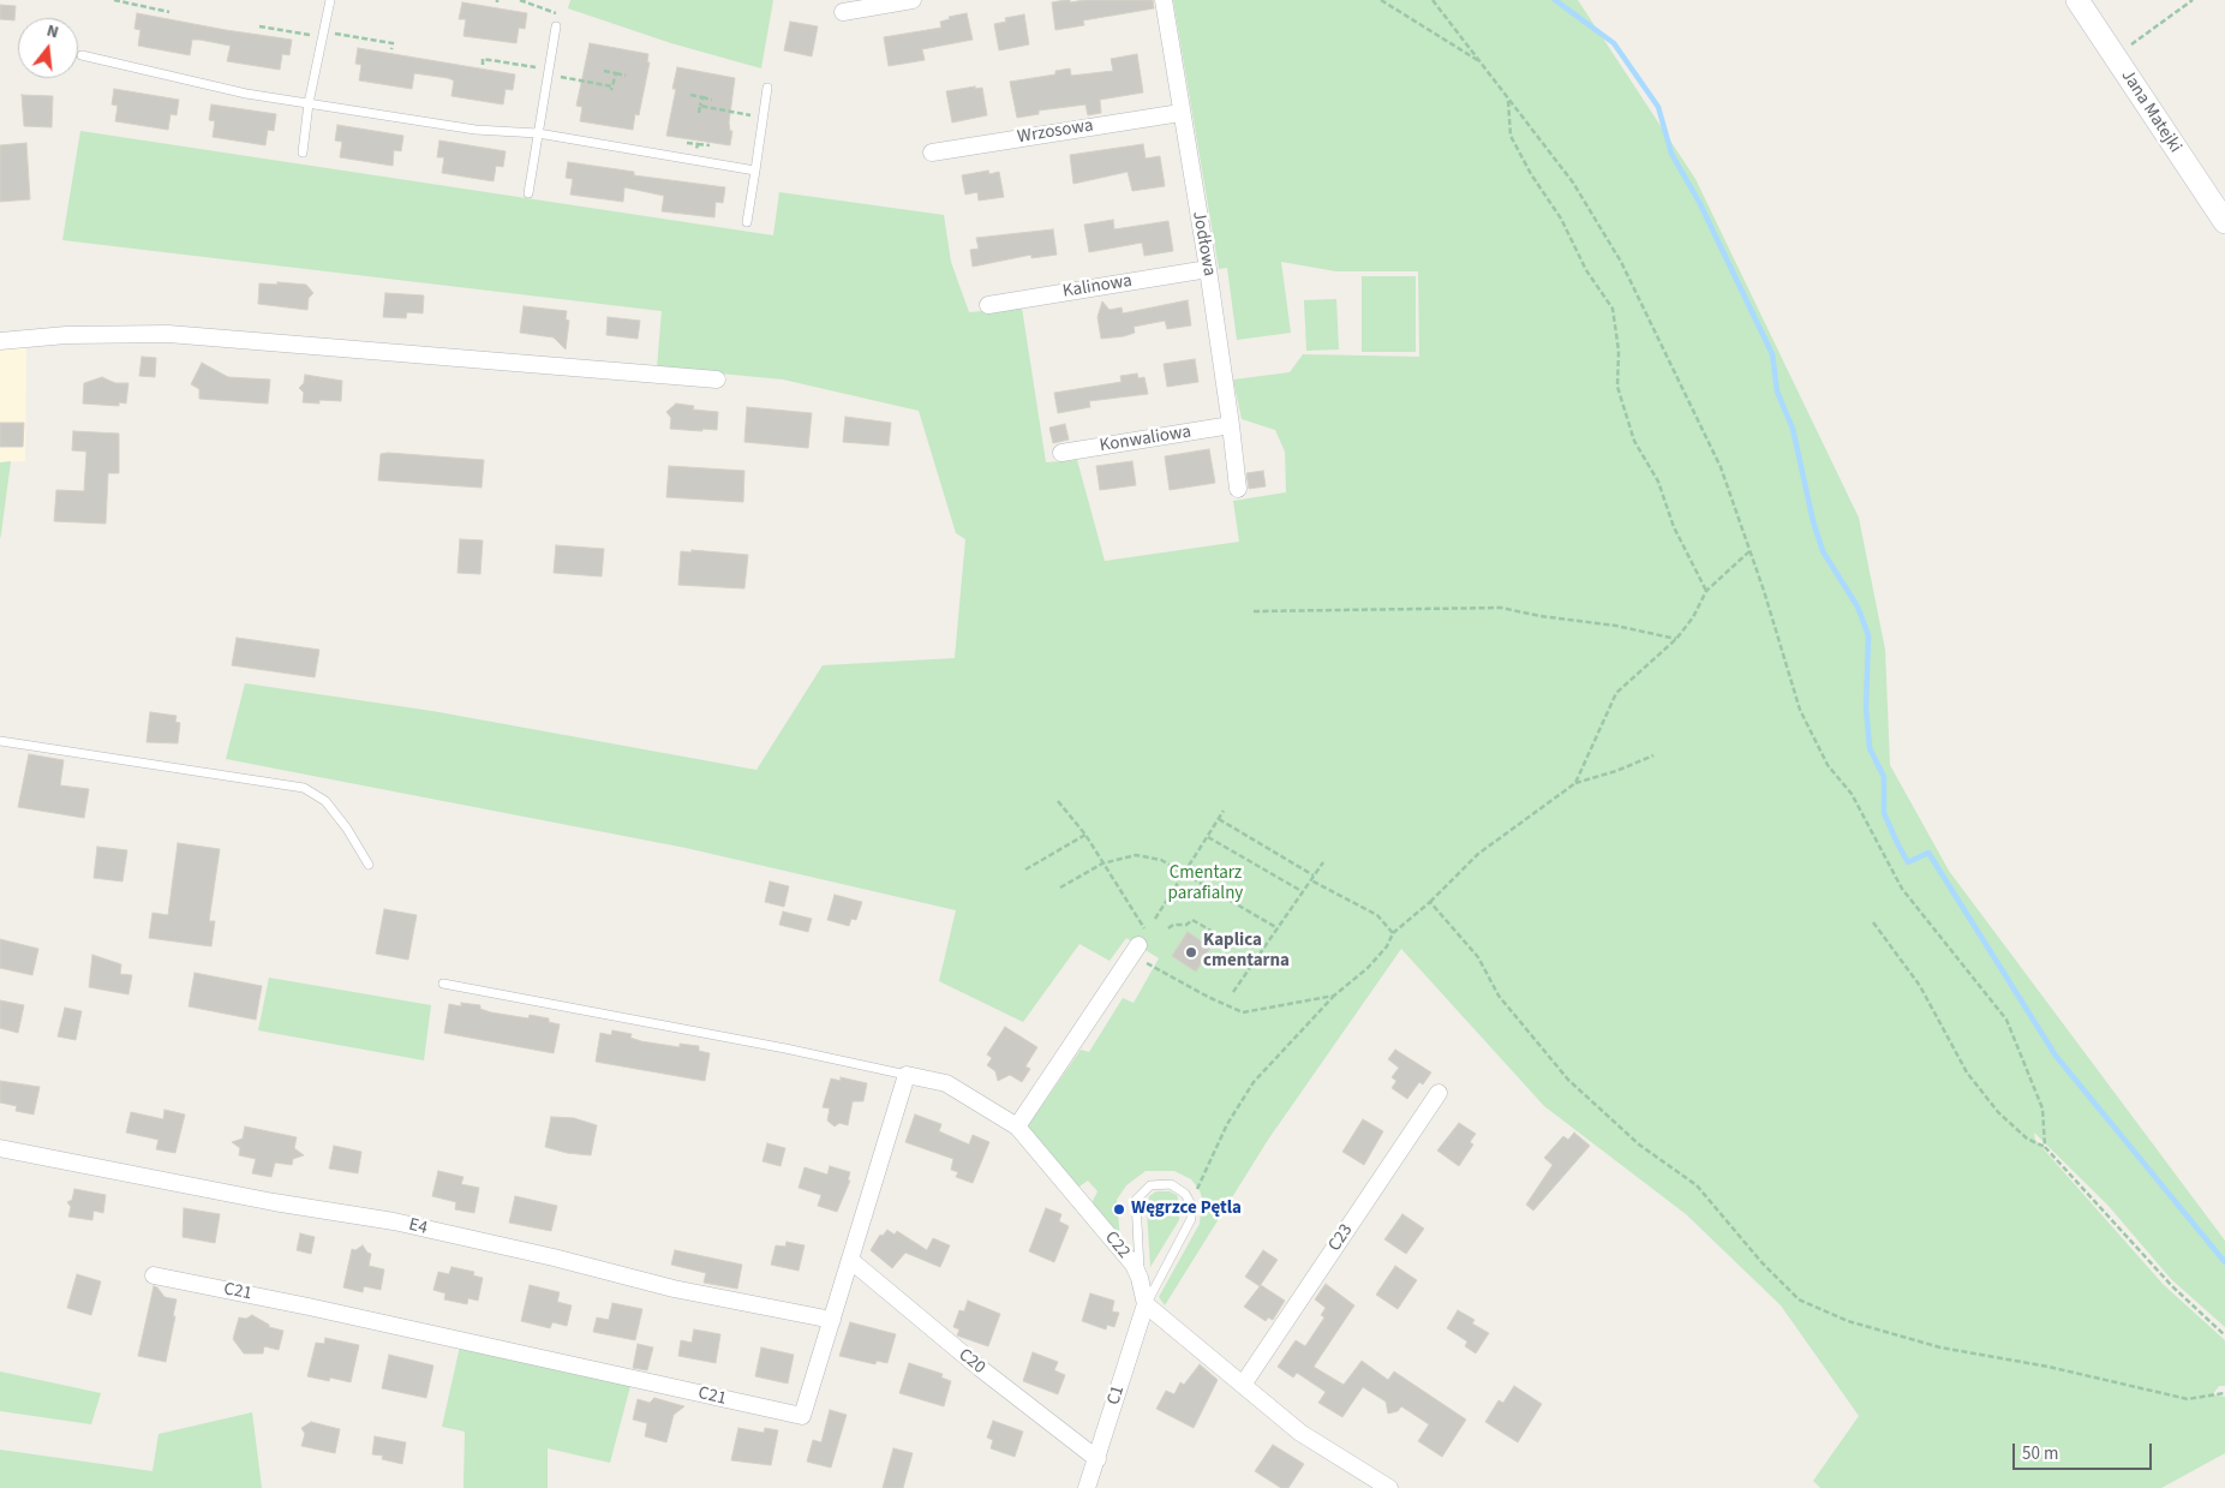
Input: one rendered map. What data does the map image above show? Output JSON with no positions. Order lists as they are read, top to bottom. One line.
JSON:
{"streets":{"street":["Jana Matejki","Wrzosowa","Jodłowa","Kalinowa","Konwaliowa","E4","C23","C22","C21","C20","C1"]},"crossings":[["Wrzosowa","Jodłowa"],["Jodłowa","Kalinowa"],["Jodłowa","Konwaliowa"],["E4","C21"],["C22","C1"],["C21","C20"],["C20","C1"]],"parks":["Cmentarz parafialny"],"places":["Kaplica cmentarna","Węgrzce Pętla"],"scale_bar":"50 m","north":"top"}
